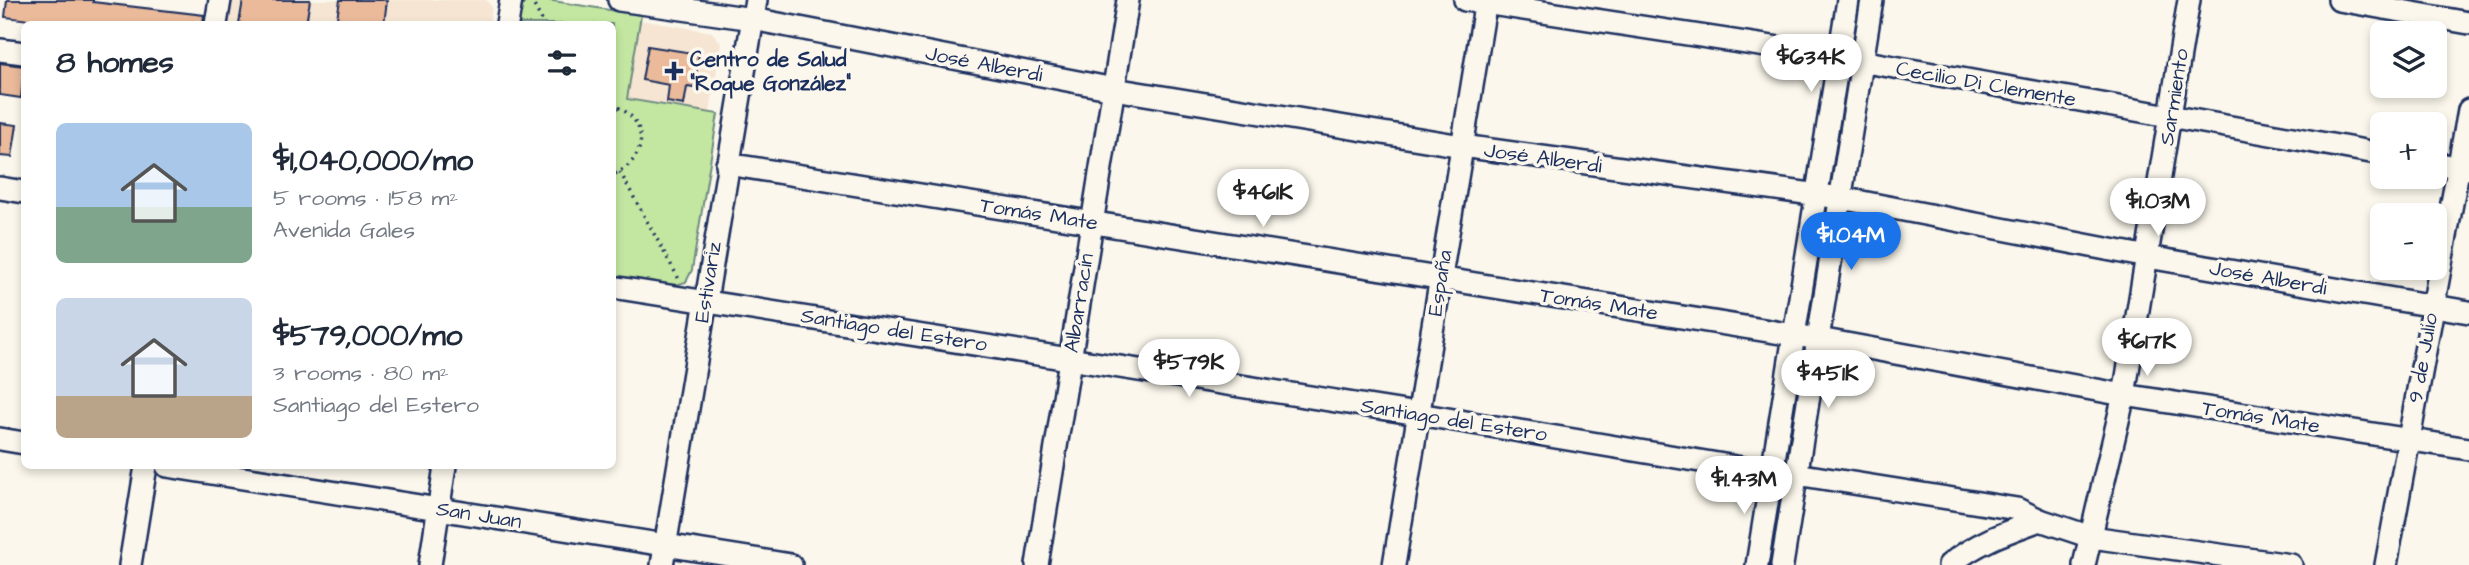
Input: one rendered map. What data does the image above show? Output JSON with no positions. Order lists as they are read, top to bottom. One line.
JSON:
{"streets":{"street":["José Alberdi","Cecilio Di Clemente","Sarmiento","Tomás Mate","Estivariz","España","Albarracín","Santiago del Estero","9 de Julio","San Juan"]},"crossings":[["José Alberdi","Sarmiento"],["José Alberdi","Estivariz"],["José Alberdi","España"],["José Alberdi","Albarracín"],["José Alberdi","9 de Julio"],["Cecilio Di Clemente","Sarmiento"],["Cecilio Di Clemente","España"],["Sarmiento","Tomás Mate"],["Sarmiento","Santiago del Estero"],["Tomás Mate","Estivariz"],["Tomás Mate","España"],["Tomás Mate","Albarracín"],["Tomás Mate","9 de Julio"],["Estivariz","Santiago del Estero"],["Estivariz","San Juan"],["España","Santiago del Estero"],["Albarracín","Santiago del Estero"]],"places":{"health":["Centro de Salud \"Roque González\""]},"page":{"map_buttons":["+","−"],"heading":"8 homes","price":["$634K","$461K","$1.03M","$1.04M","$617K","$579K","$451K","$1.43M"],"list":[{"name":"$1,040,000/mo","note":"5 rooms · 158 m² · Avenida Gales"},{"name":"$579,000/mo","note":"3 rooms · 80 m² · Santiago del Estero"}]}}
